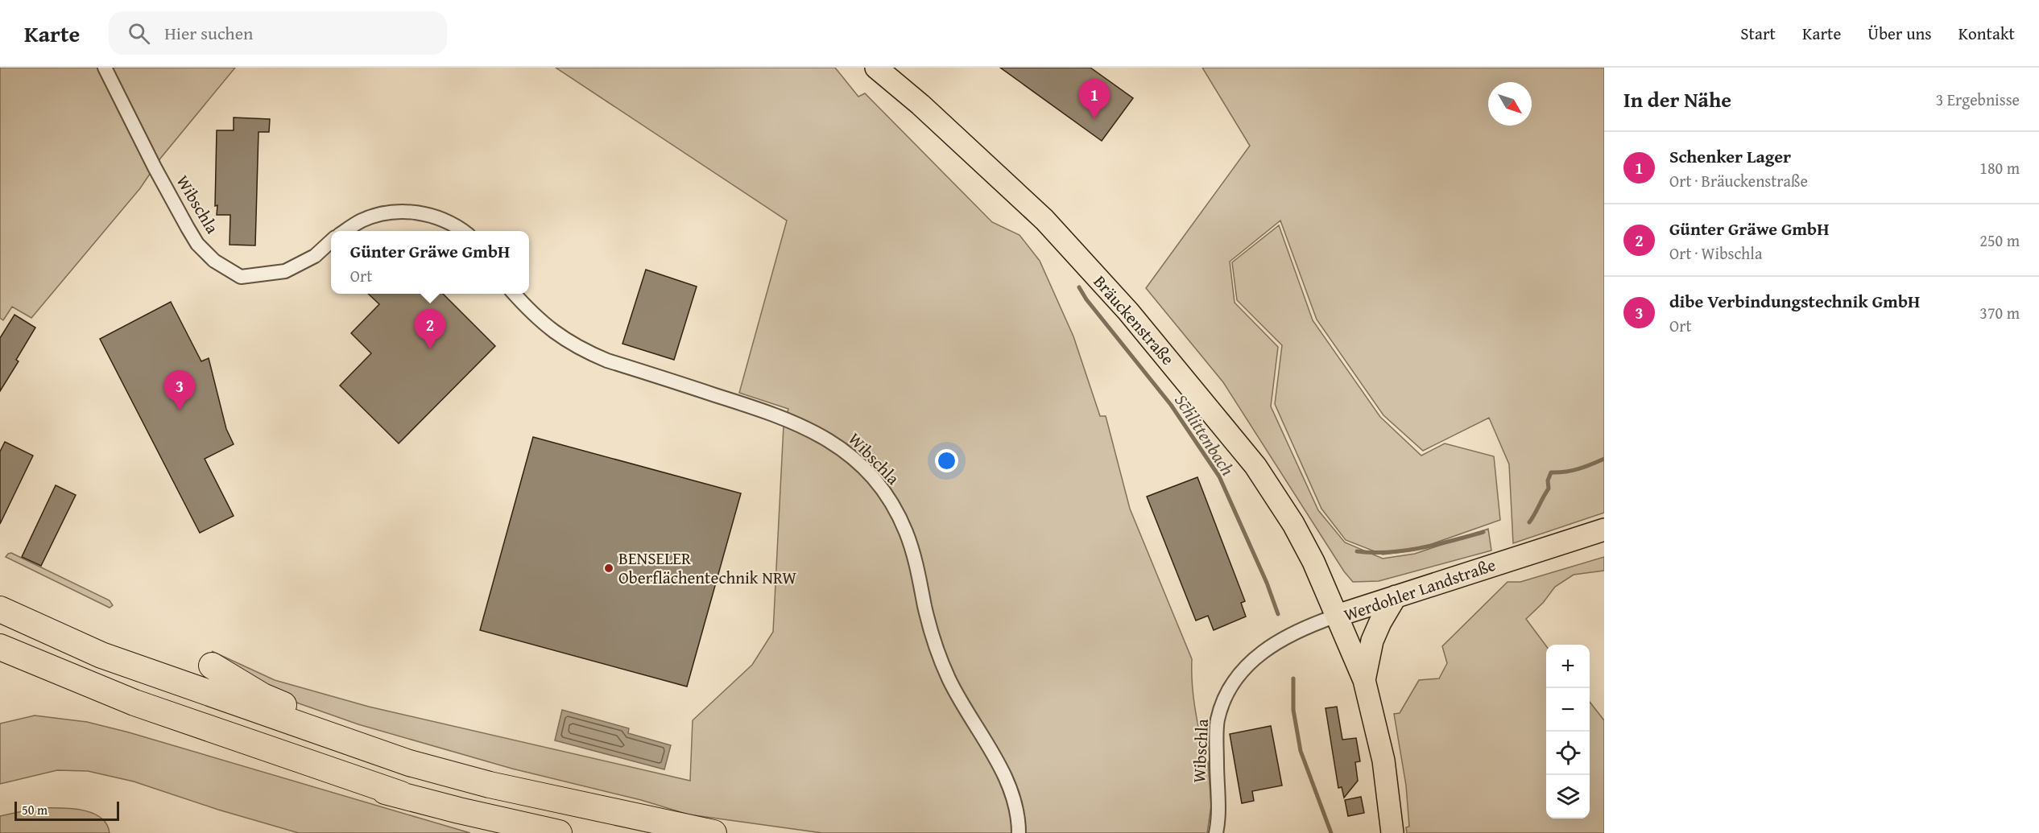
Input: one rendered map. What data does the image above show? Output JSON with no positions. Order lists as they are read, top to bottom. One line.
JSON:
{"streets":{"main road":["Bräuckenstraße","Werdohler Landstraße"],"street":["Wibschla"]},"crossings":[["Wibschla","Bräuckenstraße"],["Wibschla","Werdohler Landstraße"],["Bräuckenstraße","Werdohler Landstraße"]],"water":["Schlittenbach"],"places":["BENSELER Oberflächentechnik NRW"],"scale_bar":"50 m","north":"bottom right","page":{"header":"Karte","search":"Hier suchen","nav":["Start","Karte","Über uns","Kontakt"],"heading":["In der Nähe","3 Ergebnisse"],"pins":["1","2","3"],"list":[{"mark":"1","name":"Schenker Lager","note":"Ort · Bräuckenstraße","value":"180 m"},{"mark":"2","name":"Günter Gräwe GmbH","note":"Ort · Wibschla","value":"250 m"},{"mark":"3","name":"dibe Verbindungstechnik GmbH","note":"Ort","value":"370 m"}],"popup":["Günter Gräwe GmbH","Ort"],"map_buttons":["+","−"],"scale":"50 m"}}
